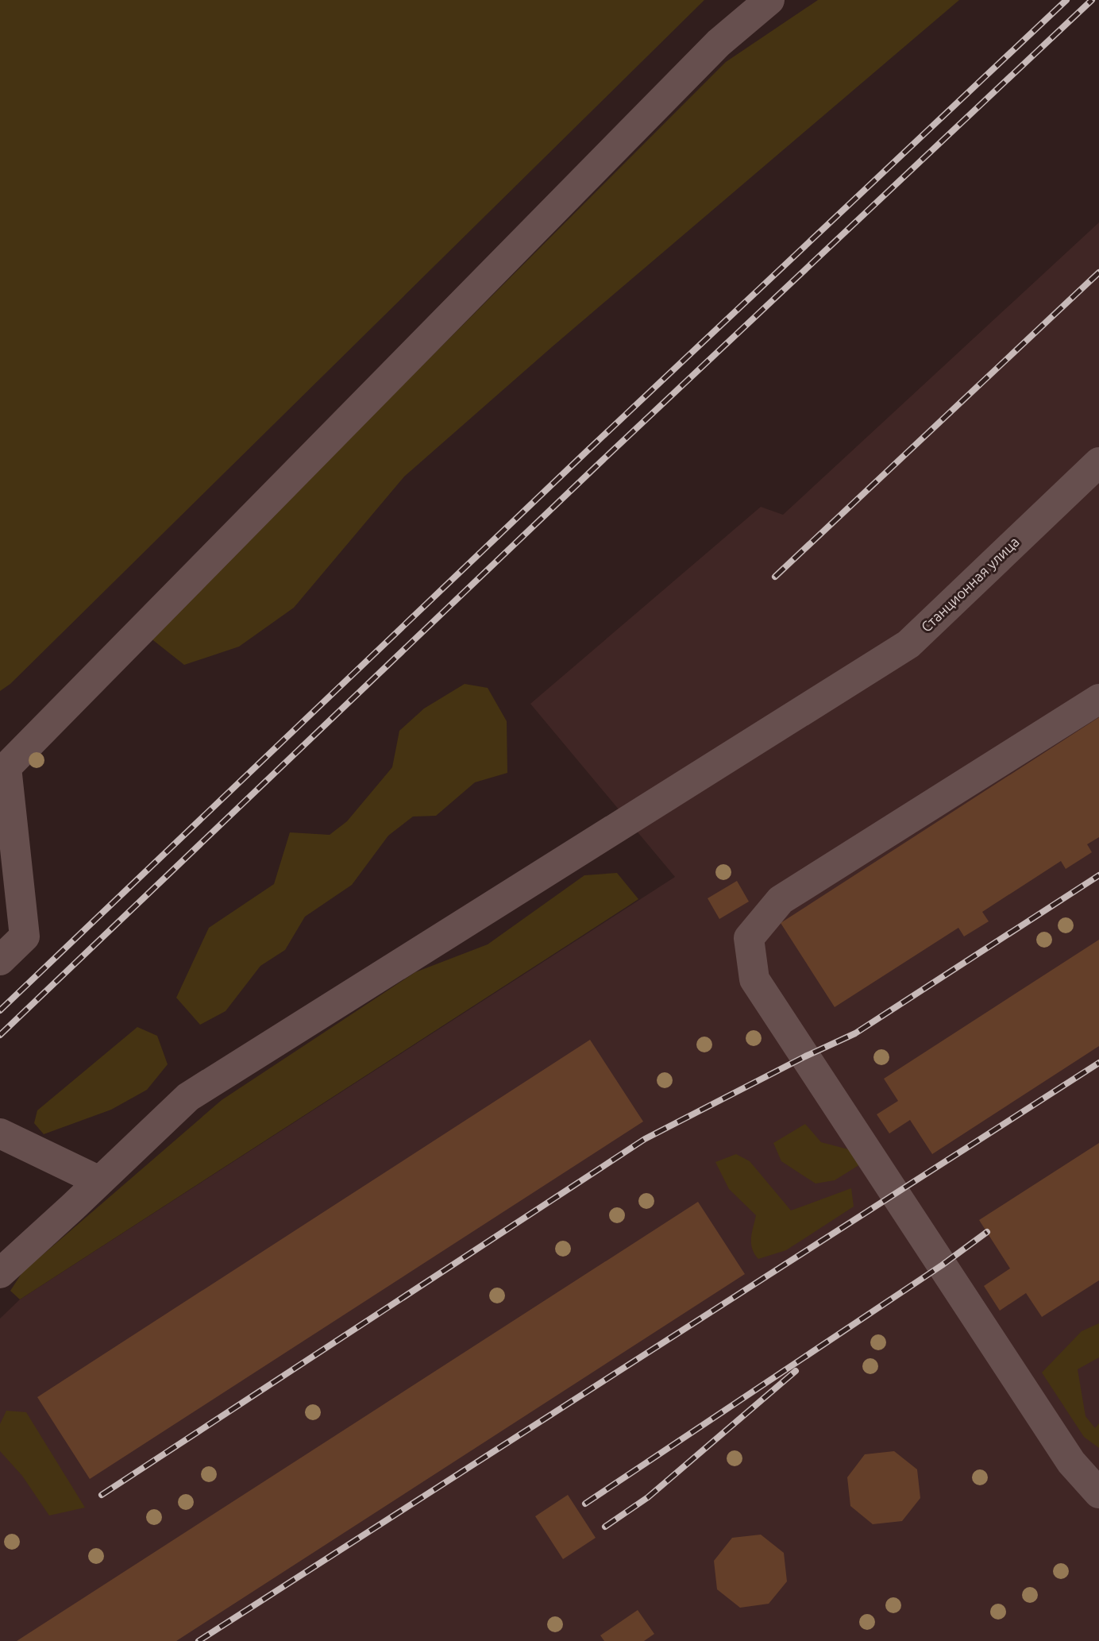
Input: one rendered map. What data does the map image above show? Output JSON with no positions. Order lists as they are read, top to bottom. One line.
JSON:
{"streets":{"street":["Станционная улица"]}}
